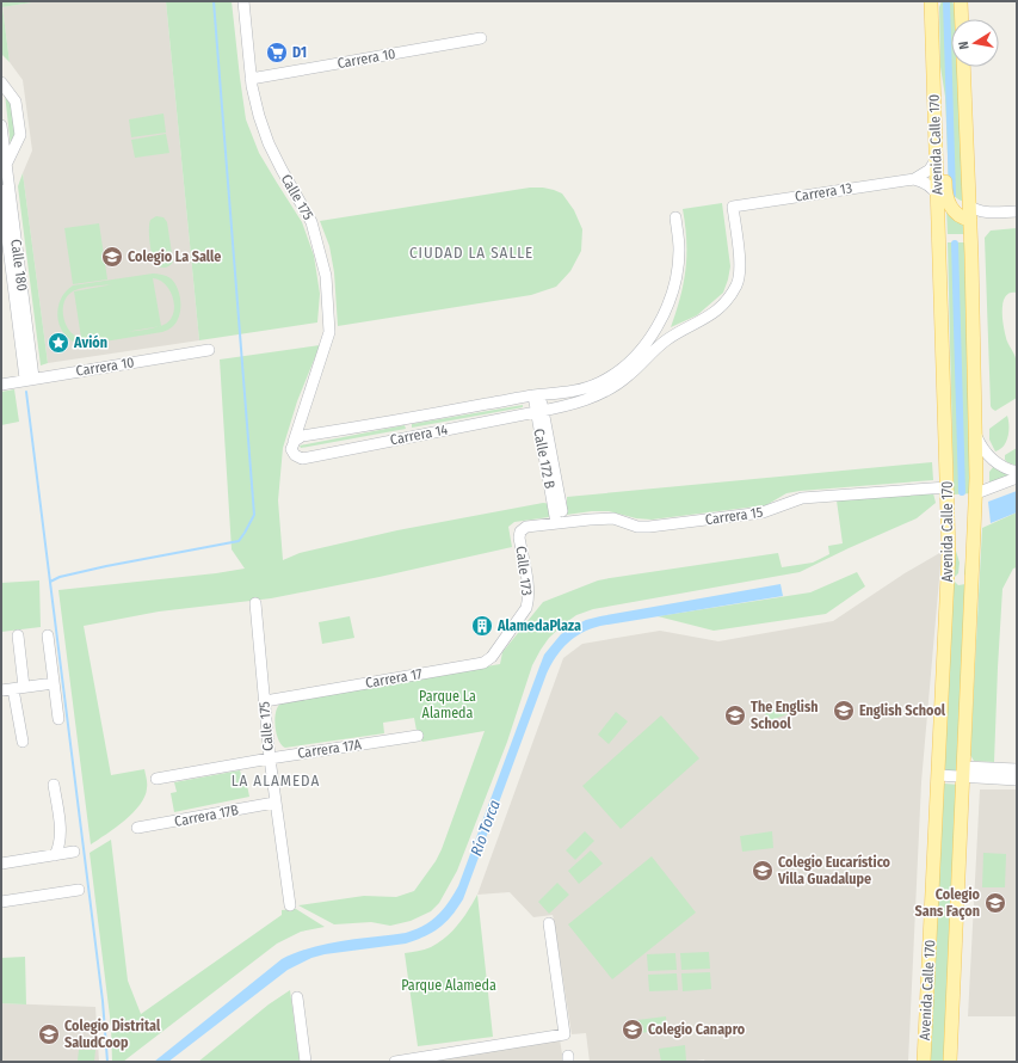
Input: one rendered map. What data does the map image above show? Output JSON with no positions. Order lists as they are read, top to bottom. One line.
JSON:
{"streets":{"main road":["Avenida Calle 170"],"street":["Carrera 10","Carrera 13","Calle 175","Calle 180","Carrera 14","Calle 172 B","Carrera 15","Calle 173","Carrera 17","Carrera 17A","Carrera 17B"]},"crossings":[["Carrera 10","Calle 175"],["Carrera 10","Calle 180"],["Avenida Calle 170","Carrera 15"],["Carrera 13","Carrera 14"],["Calle 175","Carrera 14"],["Calle 175","Carrera 17"],["Calle 175","Carrera 17A"],["Calle 175","Carrera 17B"],["Carrera 14","Calle 172 B"],["Calle 172 B","Carrera 15"],["Carrera 15","Calle 173"],["Calle 173","Carrera 17"]],"districts":["CIUDAD LA SALLE","LA ALAMEDA"],"water":["Río Torca"],"parks":["Parque La Alameda","Parque Alameda"],"places":{"supermarket":["D1"],"school or university":["Colegio La Salle","English School","The English School","Colegio Eucarístico Villa Guadalupe","Colegio Sans Façon","Colegio Canapro","Colegio Distrital SaludCoop"],"place":["Avión"],"building":["AlamedaPlaza"]},"north":"left"}
